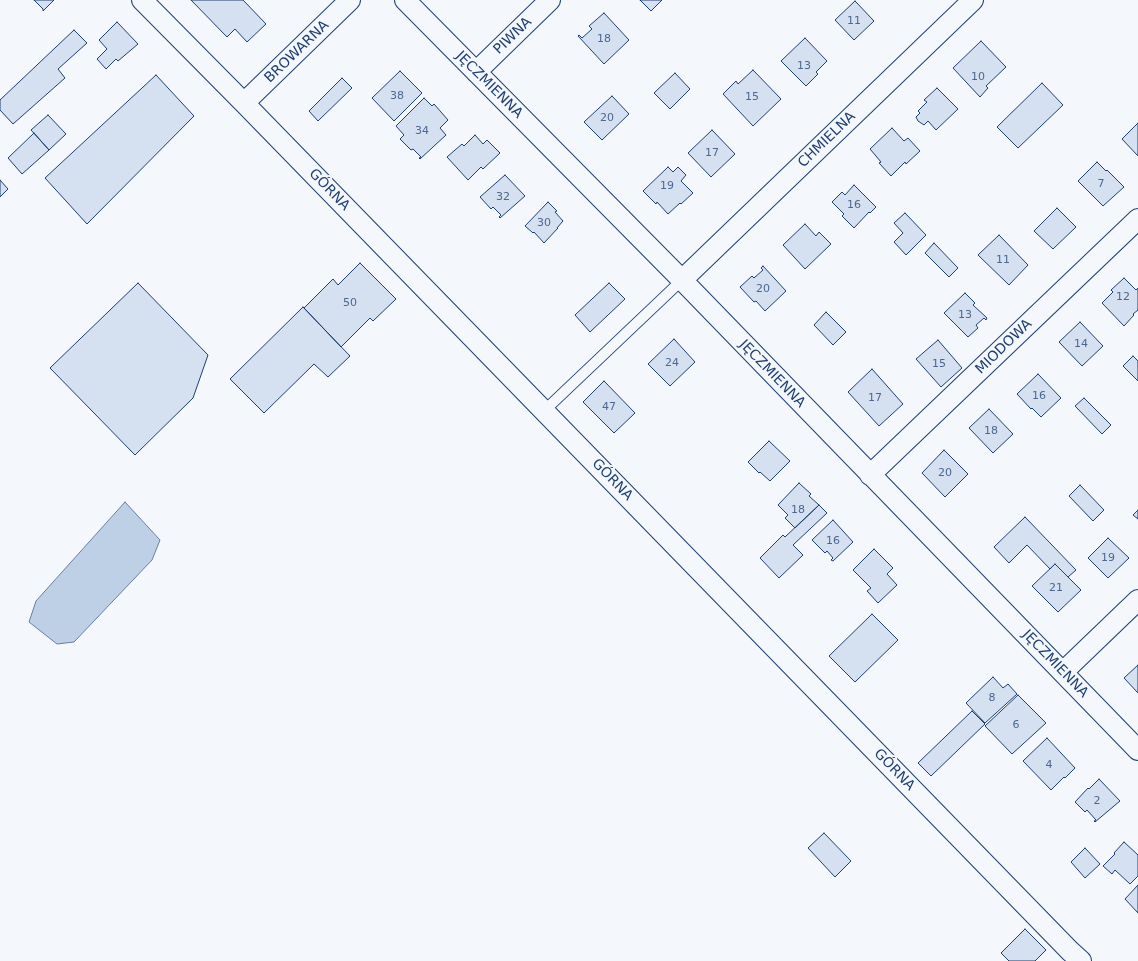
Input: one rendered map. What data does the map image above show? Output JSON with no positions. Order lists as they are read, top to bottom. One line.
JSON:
{"streets":{"street":["PIWNA","BROWARNA","JĘCZMIENNA","CHMIELNA","GÓRNA","MIODOWA"]},"crossings":[["PIWNA","JĘCZMIENNA"],["BROWARNA","GÓRNA"],["JĘCZMIENNA","CHMIELNA"],["JĘCZMIENNA","MIODOWA"]],"house_numbers":["11","18","13","10","38","15","20","34","17","7","19","32","16","30","11","20","12","50","13","14","24","15","16","17","47","18","20","18","16","19","21","8","6","4","2"]}
